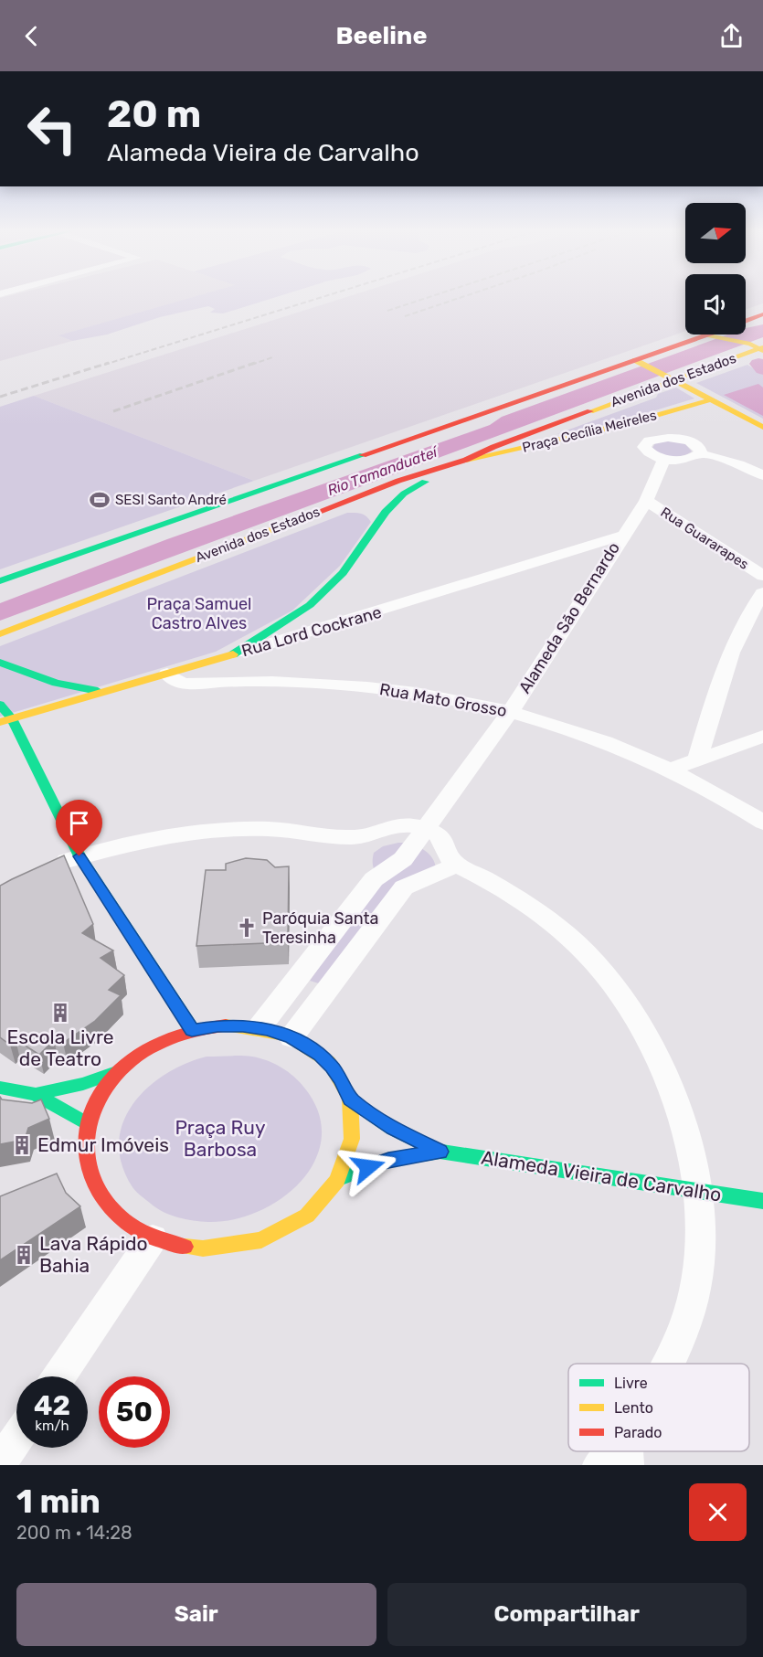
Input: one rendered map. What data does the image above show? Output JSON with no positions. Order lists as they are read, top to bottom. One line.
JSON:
{"streets":{"main road":["Avenida dos Estados","Praça Cecília Meireles","Rua Lord Cockrane","Alameda Vieira de Carvalho"],"street":["Rua Guararapes","Alameda São Bernardo","Rua Mato Grosso"]},"crossings":[["Avenida dos Estados","Praça Cecília Meireles"],["Rua Guararapes","Alameda São Bernardo"],["Alameda São Bernardo","Rua Lord Cockrane"],["Alameda São Bernardo","Rua Mato Grosso"],["Rua Lord Cockrane","Rua Mato Grosso"]],"water":["Rio Tamanduateí"],"parks":["Praça Samuel Castro Alves","Praça Ruy Barbosa"],"places":{"sports":["SESI Santo André"],"church":["Paróquia Santa Teresinha"],"building":["Escola Livre de Teatro","Edmur Imóveis","Lava Rápido Bahia"]},"legend":["Livre","Lento","Parado"],"north":"right","page":{"header":"Beeline","turn":["20 m","Alameda Vieira de Carvalho"],"speed":"42 km/h","limit":"50","heading":["1 min","200 m · 14:28"],"buttons":["Sair","Compartilhar"]}}
